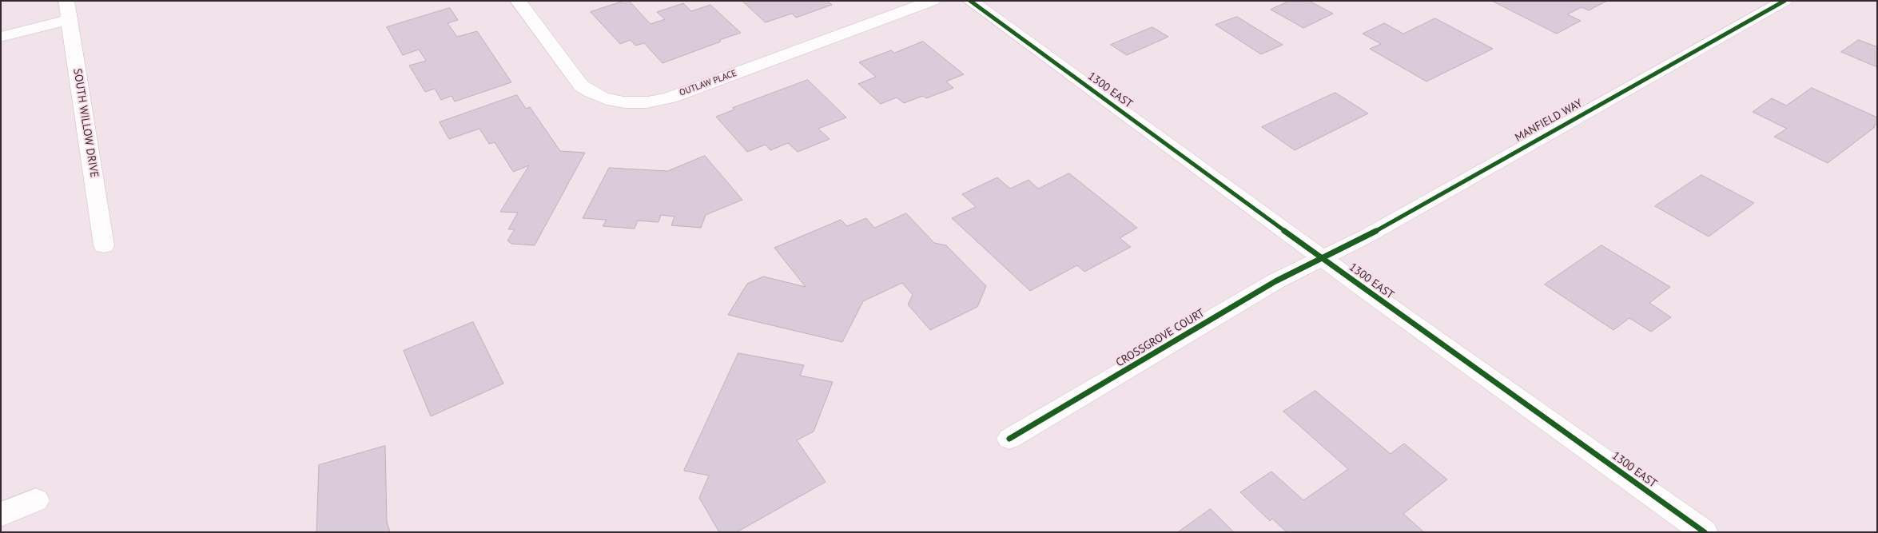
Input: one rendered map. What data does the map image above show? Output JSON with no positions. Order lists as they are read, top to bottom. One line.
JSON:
{"streets":{"street":["OUTLAW PLACE","1300 EAST","MANFIELD WAY","SOUTH WILLOW DRIVE","CROSSGROVE COURT"]},"crossings":[["1300 EAST","MANFIELD WAY"],["1300 EAST","CROSSGROVE COURT"],["MANFIELD WAY","CROSSGROVE COURT"]]}
